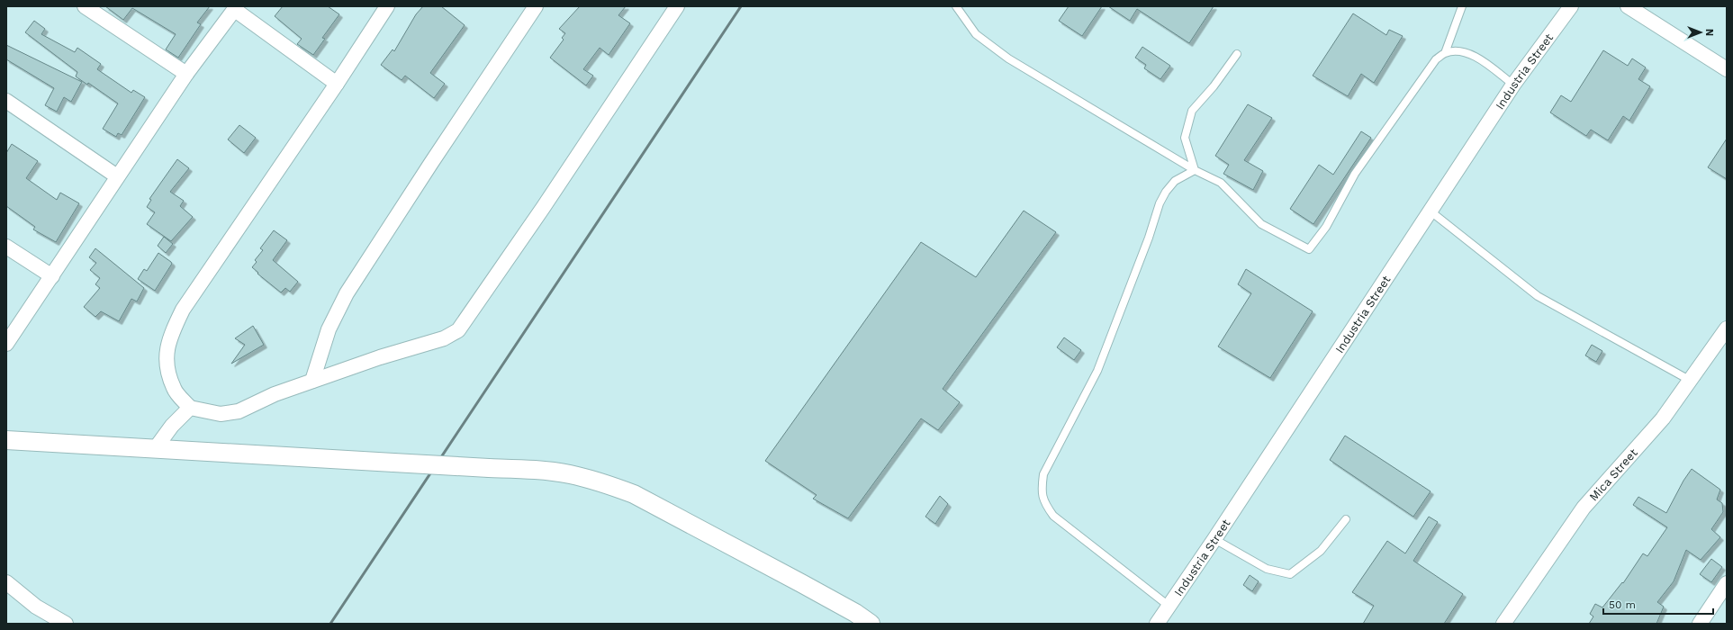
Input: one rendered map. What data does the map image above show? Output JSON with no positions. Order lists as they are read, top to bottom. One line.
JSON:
{"streets":{"street":["Industria Street","Mica Street"]},"scale_bar":"50 m","north":"right"}
